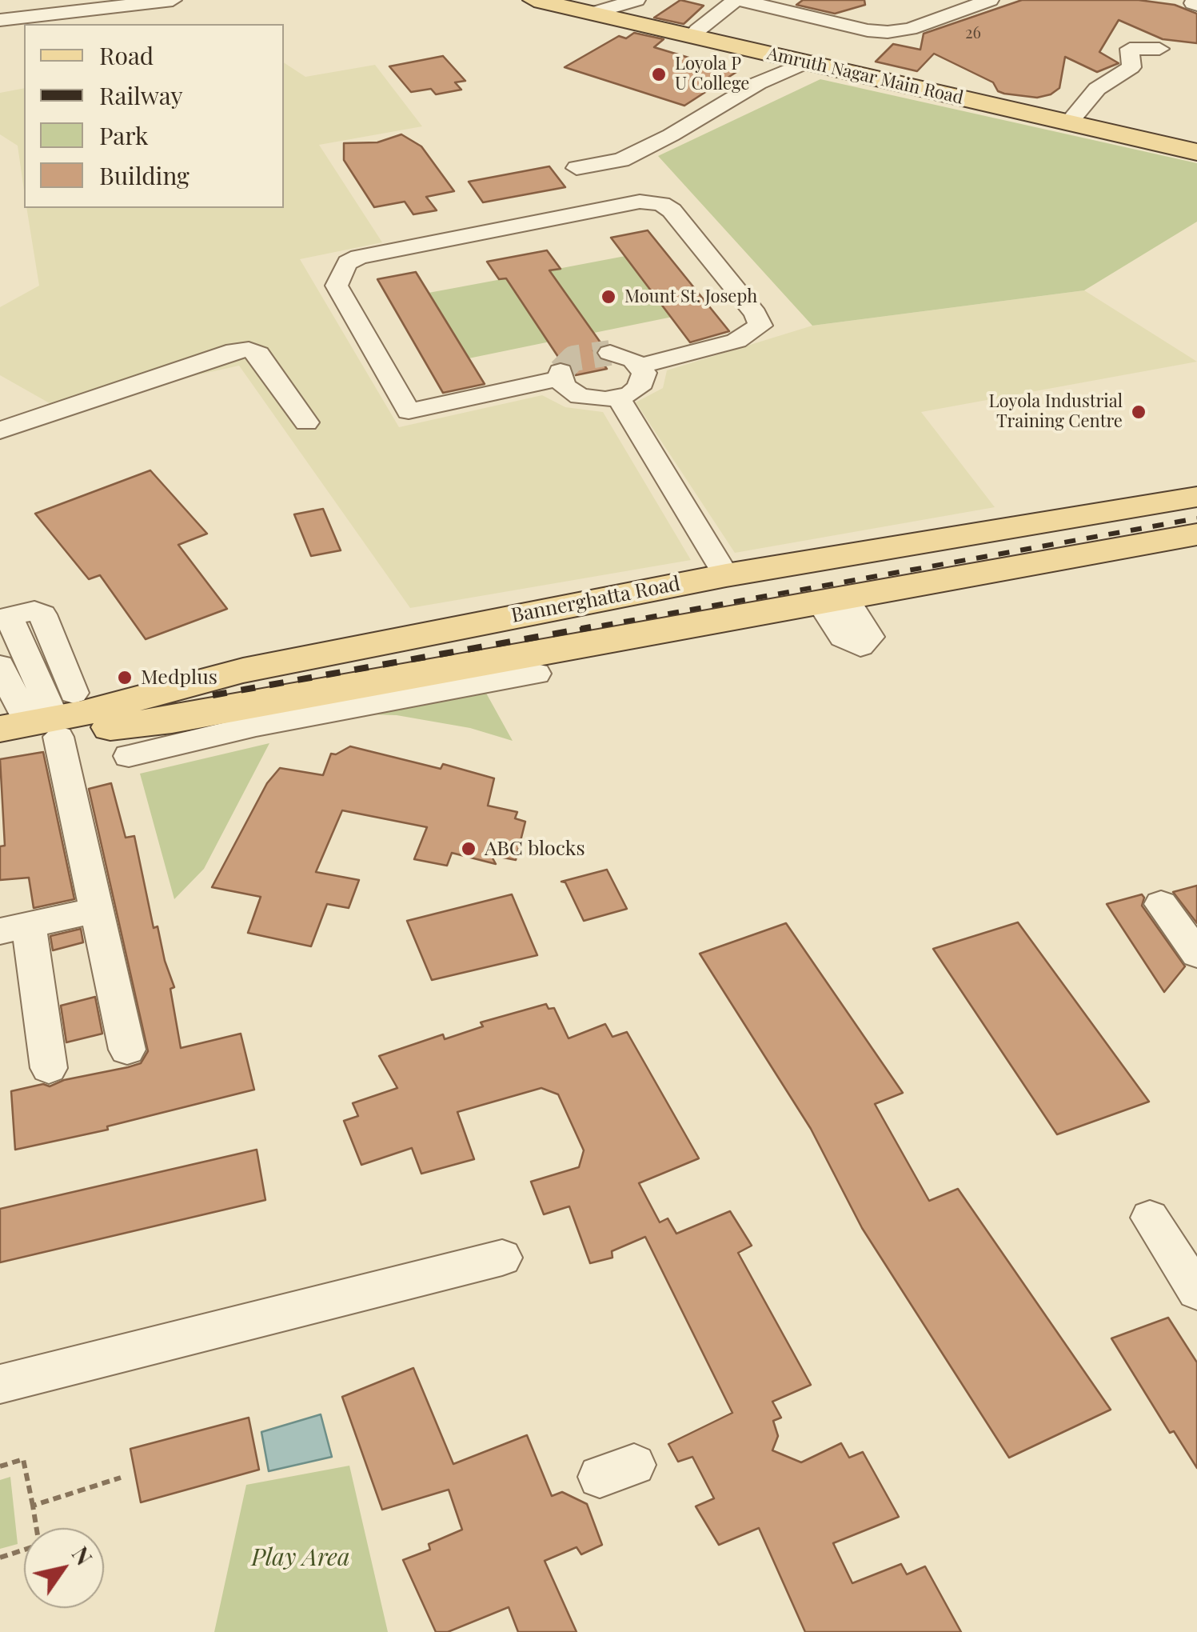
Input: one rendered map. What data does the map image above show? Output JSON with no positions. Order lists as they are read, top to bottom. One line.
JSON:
{"streets":{"main road":["Amruth Nagar Main Road","Bannerghatta Road"]},"parks":["Play Area"],"places":["Loyola P U College","Mount St. Joseph","Loyola Industrial Training Centre","Medplus","ABC blocks"],"house_numbers":["26"],"legend":["Road","Railway","Park","Building"],"north":"top right"}
